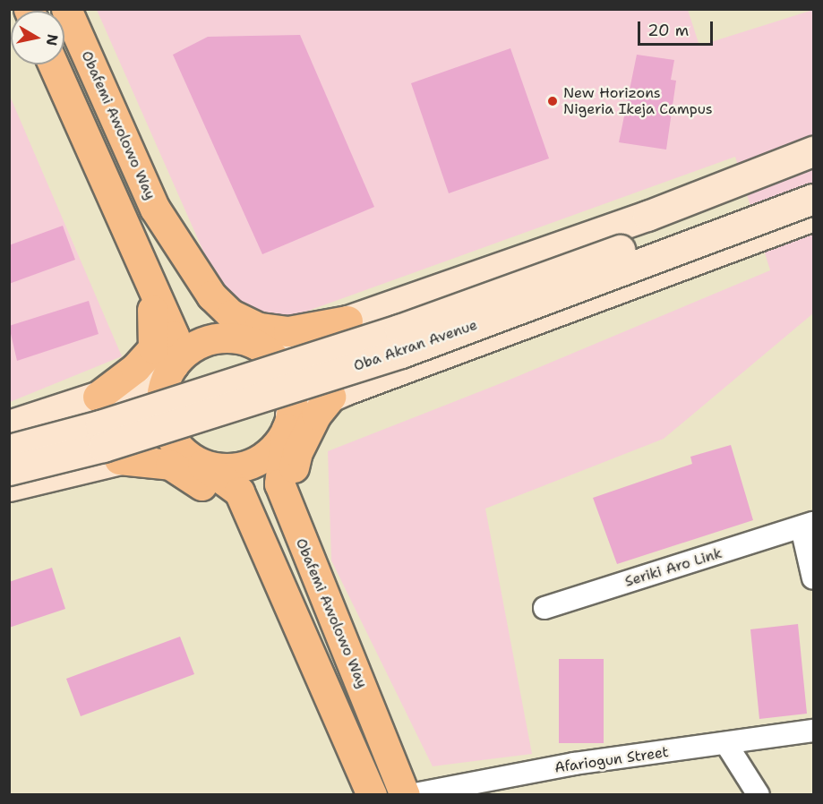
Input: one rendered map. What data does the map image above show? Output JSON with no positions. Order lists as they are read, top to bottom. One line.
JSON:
{"streets":{"main road":["Obafemi Awolowo Way","Oba Akran Avenue"],"street":["Seriki Aro Link","Afariogun Street"]},"places":["New Horizons Nigeria Ikeja Campus"],"scale_bar":"20 m","north":"right"}
